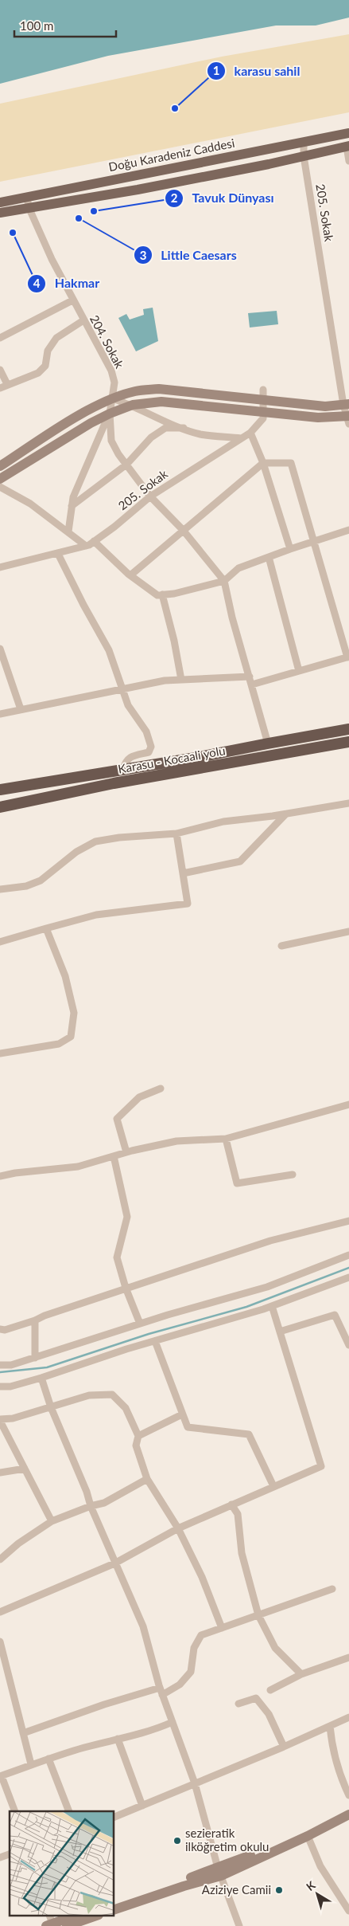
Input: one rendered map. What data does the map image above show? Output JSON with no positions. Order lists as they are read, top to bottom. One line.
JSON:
{"streets":{"highway":["Karasu - Kocaali yolu"],"main road":["Doğu Karadeniz Caddesi"],"street":["205. Sokak","204. Sokak"]},"crossings":[["Doğu Karadeniz Caddesi","205. Sokak"],["Doğu Karadeniz Caddesi","204. Sokak"],["205. Sokak","204. Sokak"]],"places":["karasu sahil","Tavuk Dünyası","Little Caesars","Hakmar","sezieratik ilköğretim okulu","Aziziye Camii"],"scale_bar":"100 m","north":"top left"}
